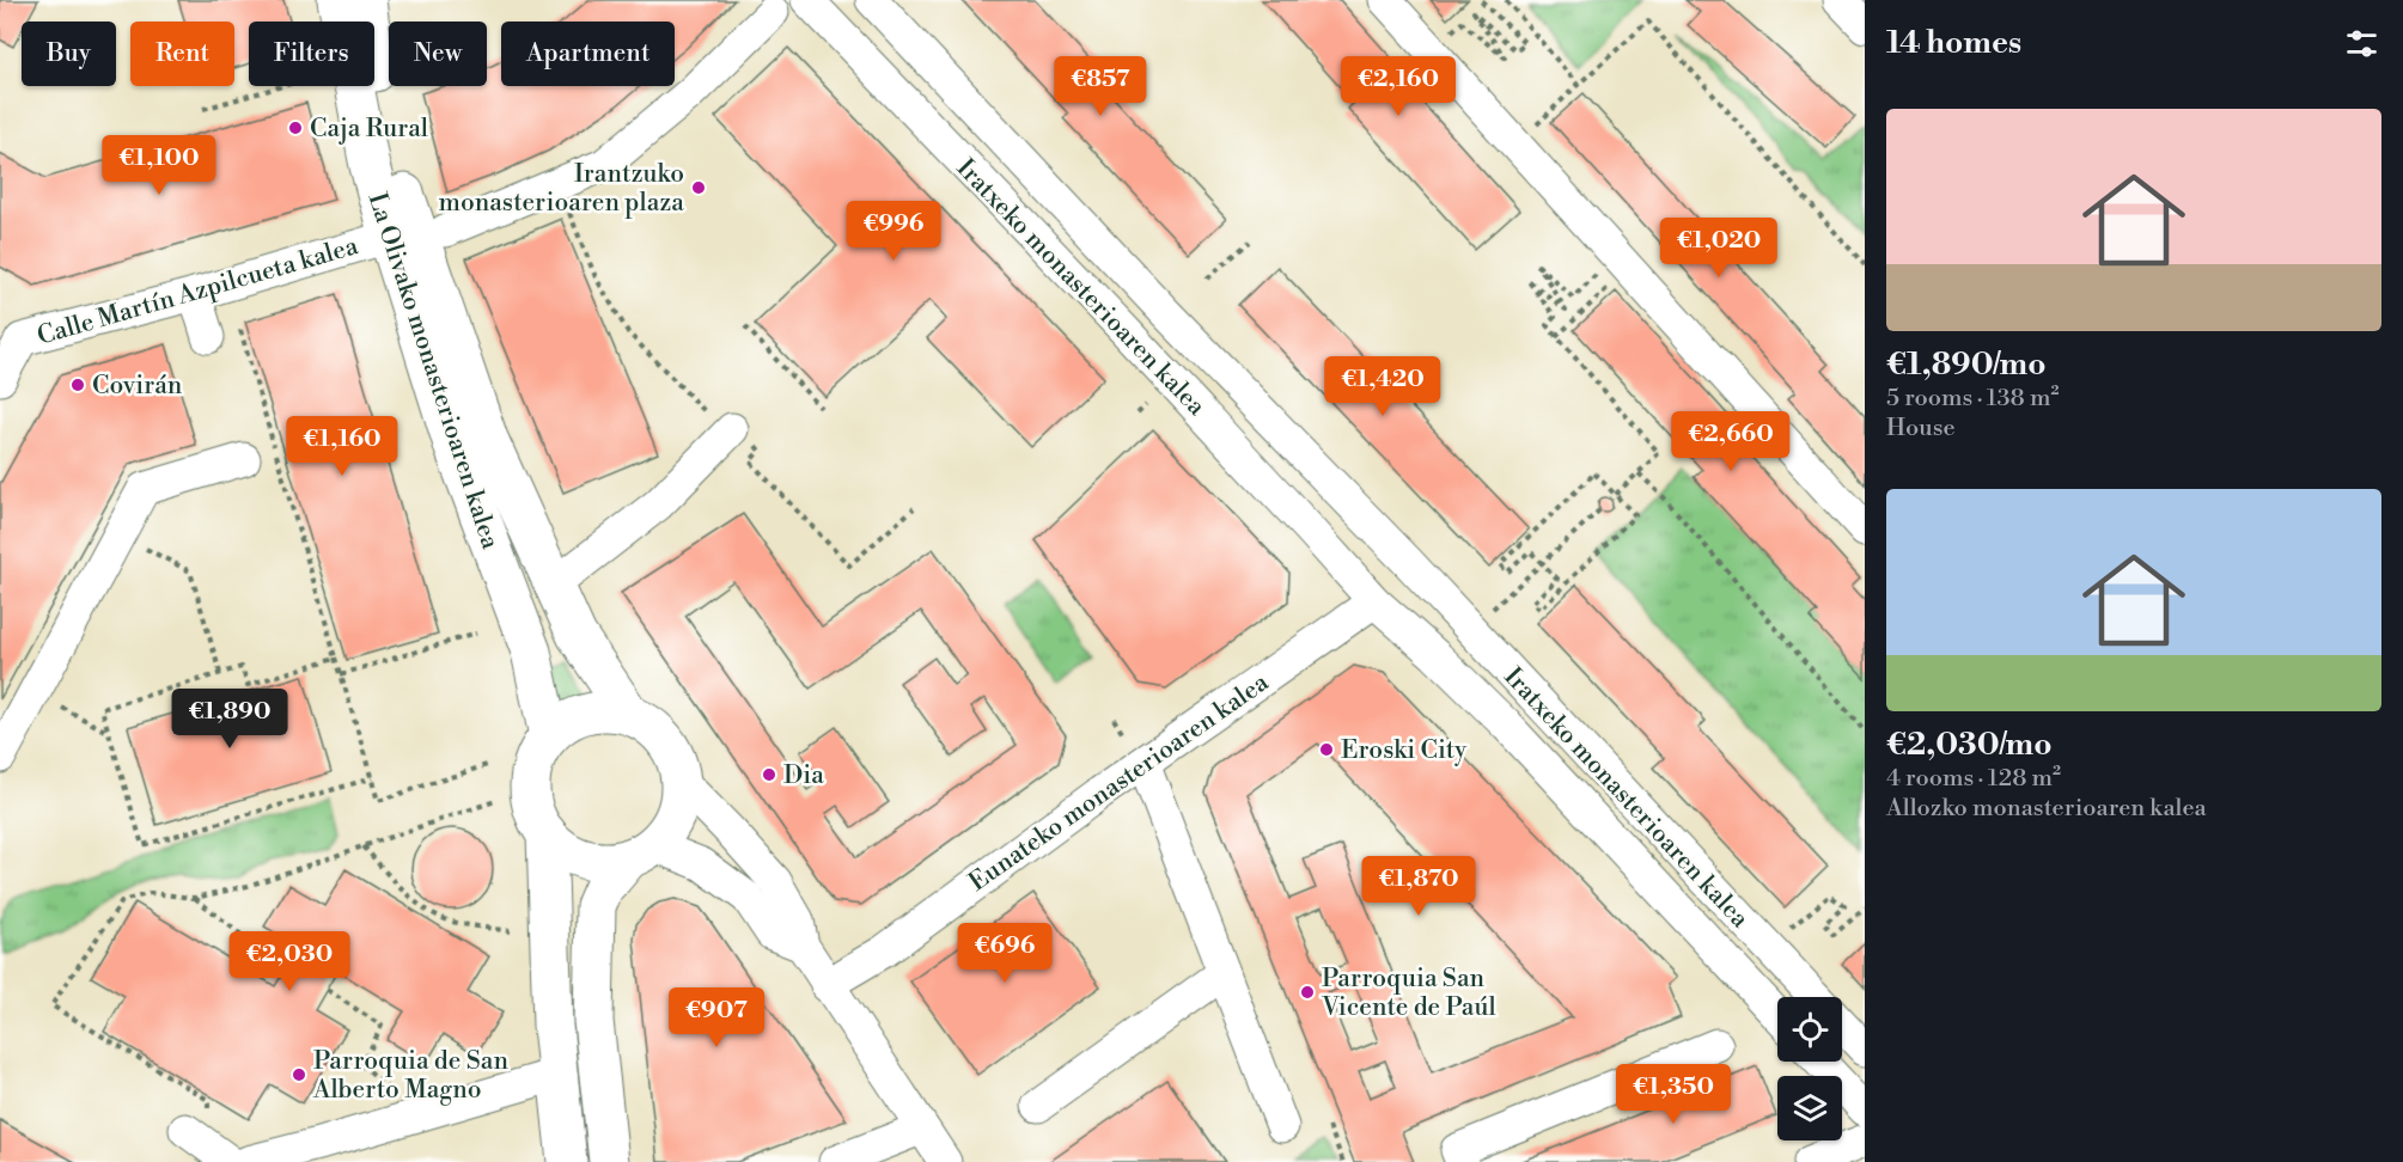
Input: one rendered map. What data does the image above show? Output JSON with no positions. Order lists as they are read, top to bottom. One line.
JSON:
{"streets":{"main road":["La Olivako monasterioaren kalea"],"street":["Iratxeko monasterioaren kalea","Calle Martín Azpilcueta kalea","Eunateko monasterioaren kalea"]},"crossings":[["Iratxeko monasterioaren kalea","Eunateko monasterioaren kalea"],["Calle Martín Azpilcueta kalea","La Olivako monasterioaren kalea"]],"places":["Caja Rural","Irantzuko monasterioaren plaza","Covirán","Eroski City","Dia","Parroquia San Vicente de Paúl","Parroquia de San Alberto Magno"],"page":{"heading":"14 homes","chip":["Buy","Rent","Filters","New","Apartment"],"price":["€857","€2,160","€1,100","€996","€1,020","€1,420","€2,660","€1,160","€1,890","€1,870","€696","€2,030","€907","€1,350"],"list":[{"name":"€1,890/mo","note":"5 rooms · 138 m² · House"},{"name":"€2,030/mo","note":"4 rooms · 128 m² · Allozko monasterioaren kalea"}]}}
